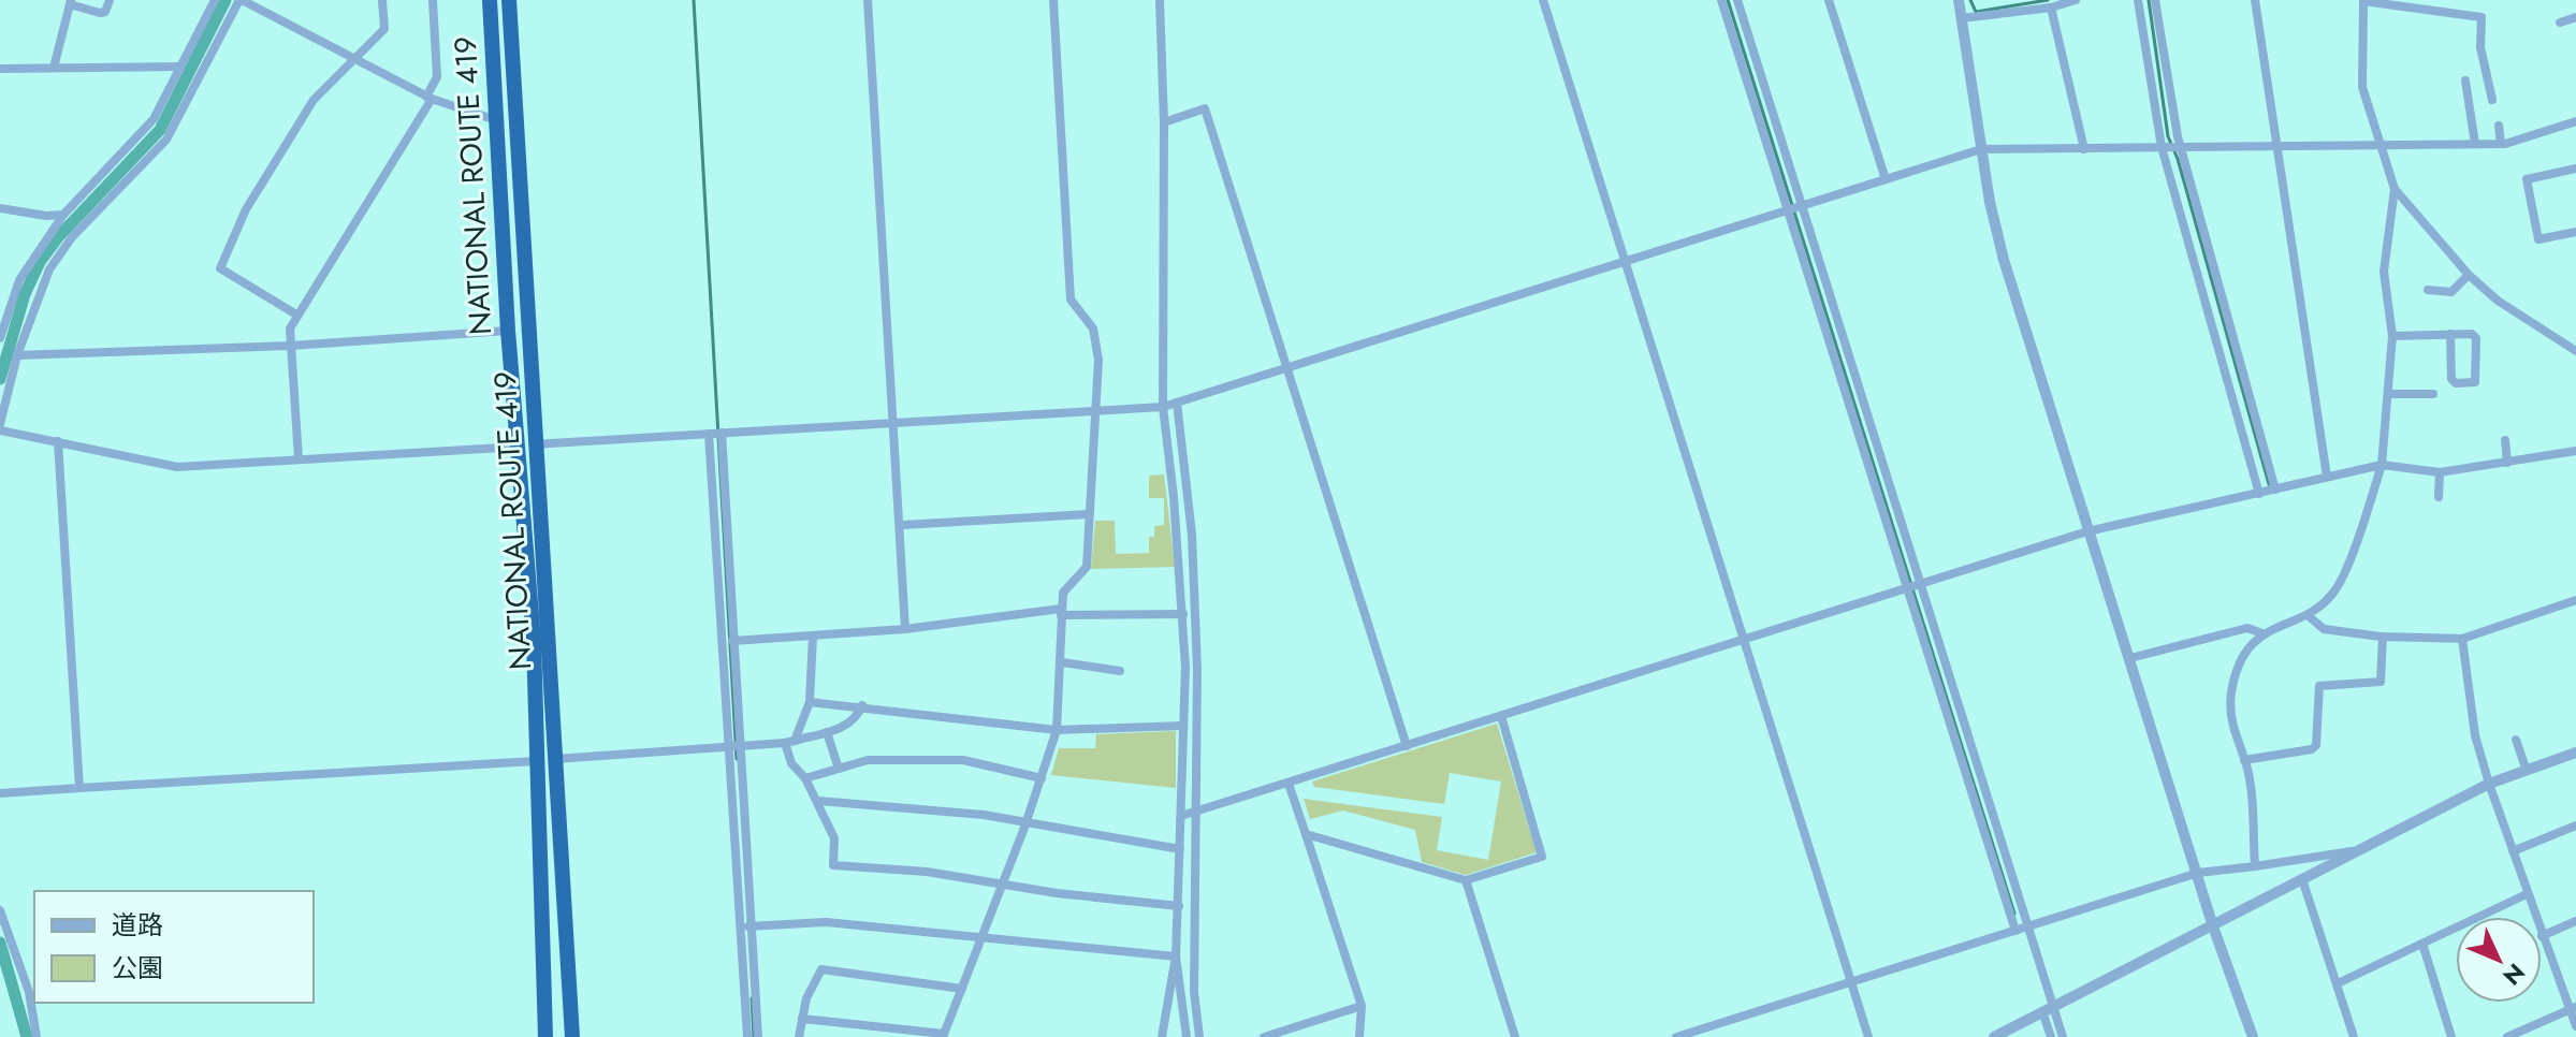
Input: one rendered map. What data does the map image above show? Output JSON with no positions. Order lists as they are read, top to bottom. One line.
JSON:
{"streets":{"highway":["NATIONAL ROUTE 419"]},"legend":["道路","公園"],"north":"bottom right"}
